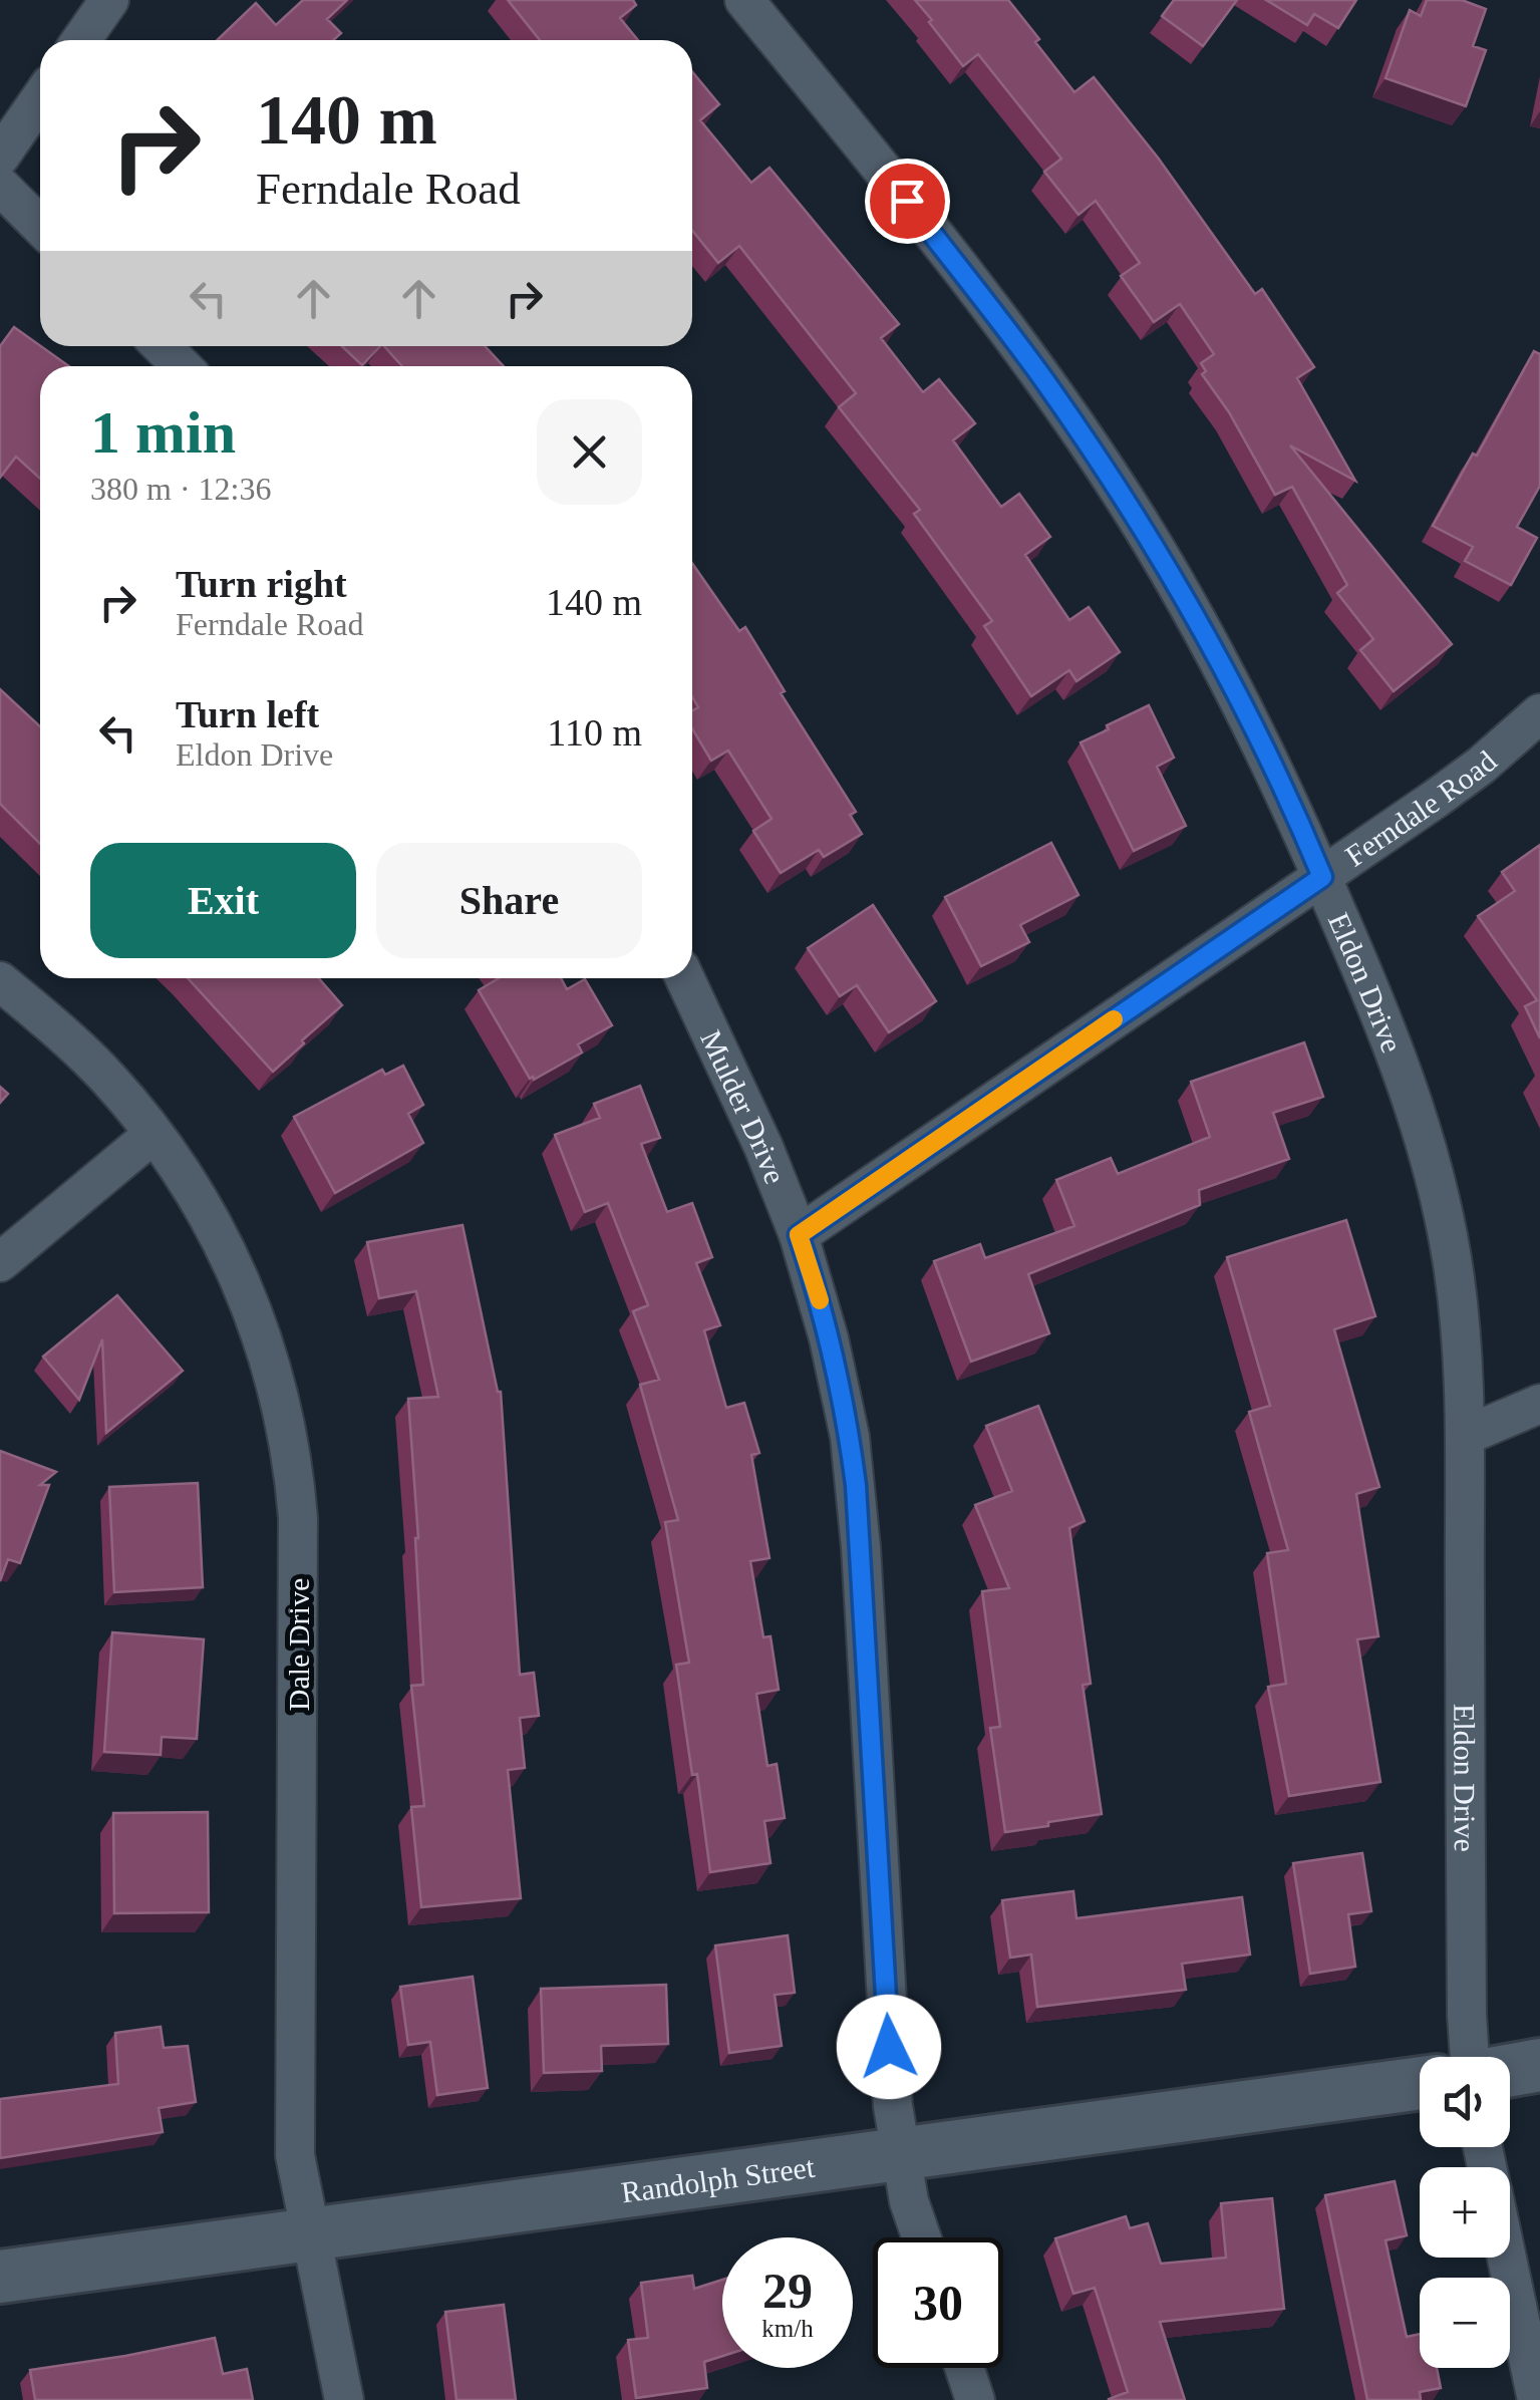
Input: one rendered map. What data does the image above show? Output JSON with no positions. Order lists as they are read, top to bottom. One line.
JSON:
{"streets":{"street":["Ferndale Road","Eldon Drive","Mulder Drive","Dale Drive","Randolph Street"]},"crossings":[["Ferndale Road","Eldon Drive"],["Ferndale Road","Mulder Drive"],["Mulder Drive","Randolph Street"],["Dale Drive","Randolph Street"]],"page":{"turn":["140 m","Ferndale Road"],"heading":["1 min","380 m · 12:36"],"list":[{"name":"Turn right","note":"Ferndale Road","value":"140 m"},{"name":"Turn left","note":"Eldon Drive","value":"110 m"}],"buttons":["Exit","Share"],"map_buttons":["+","−"],"speed":"29 km/h","limit":"30"}}
